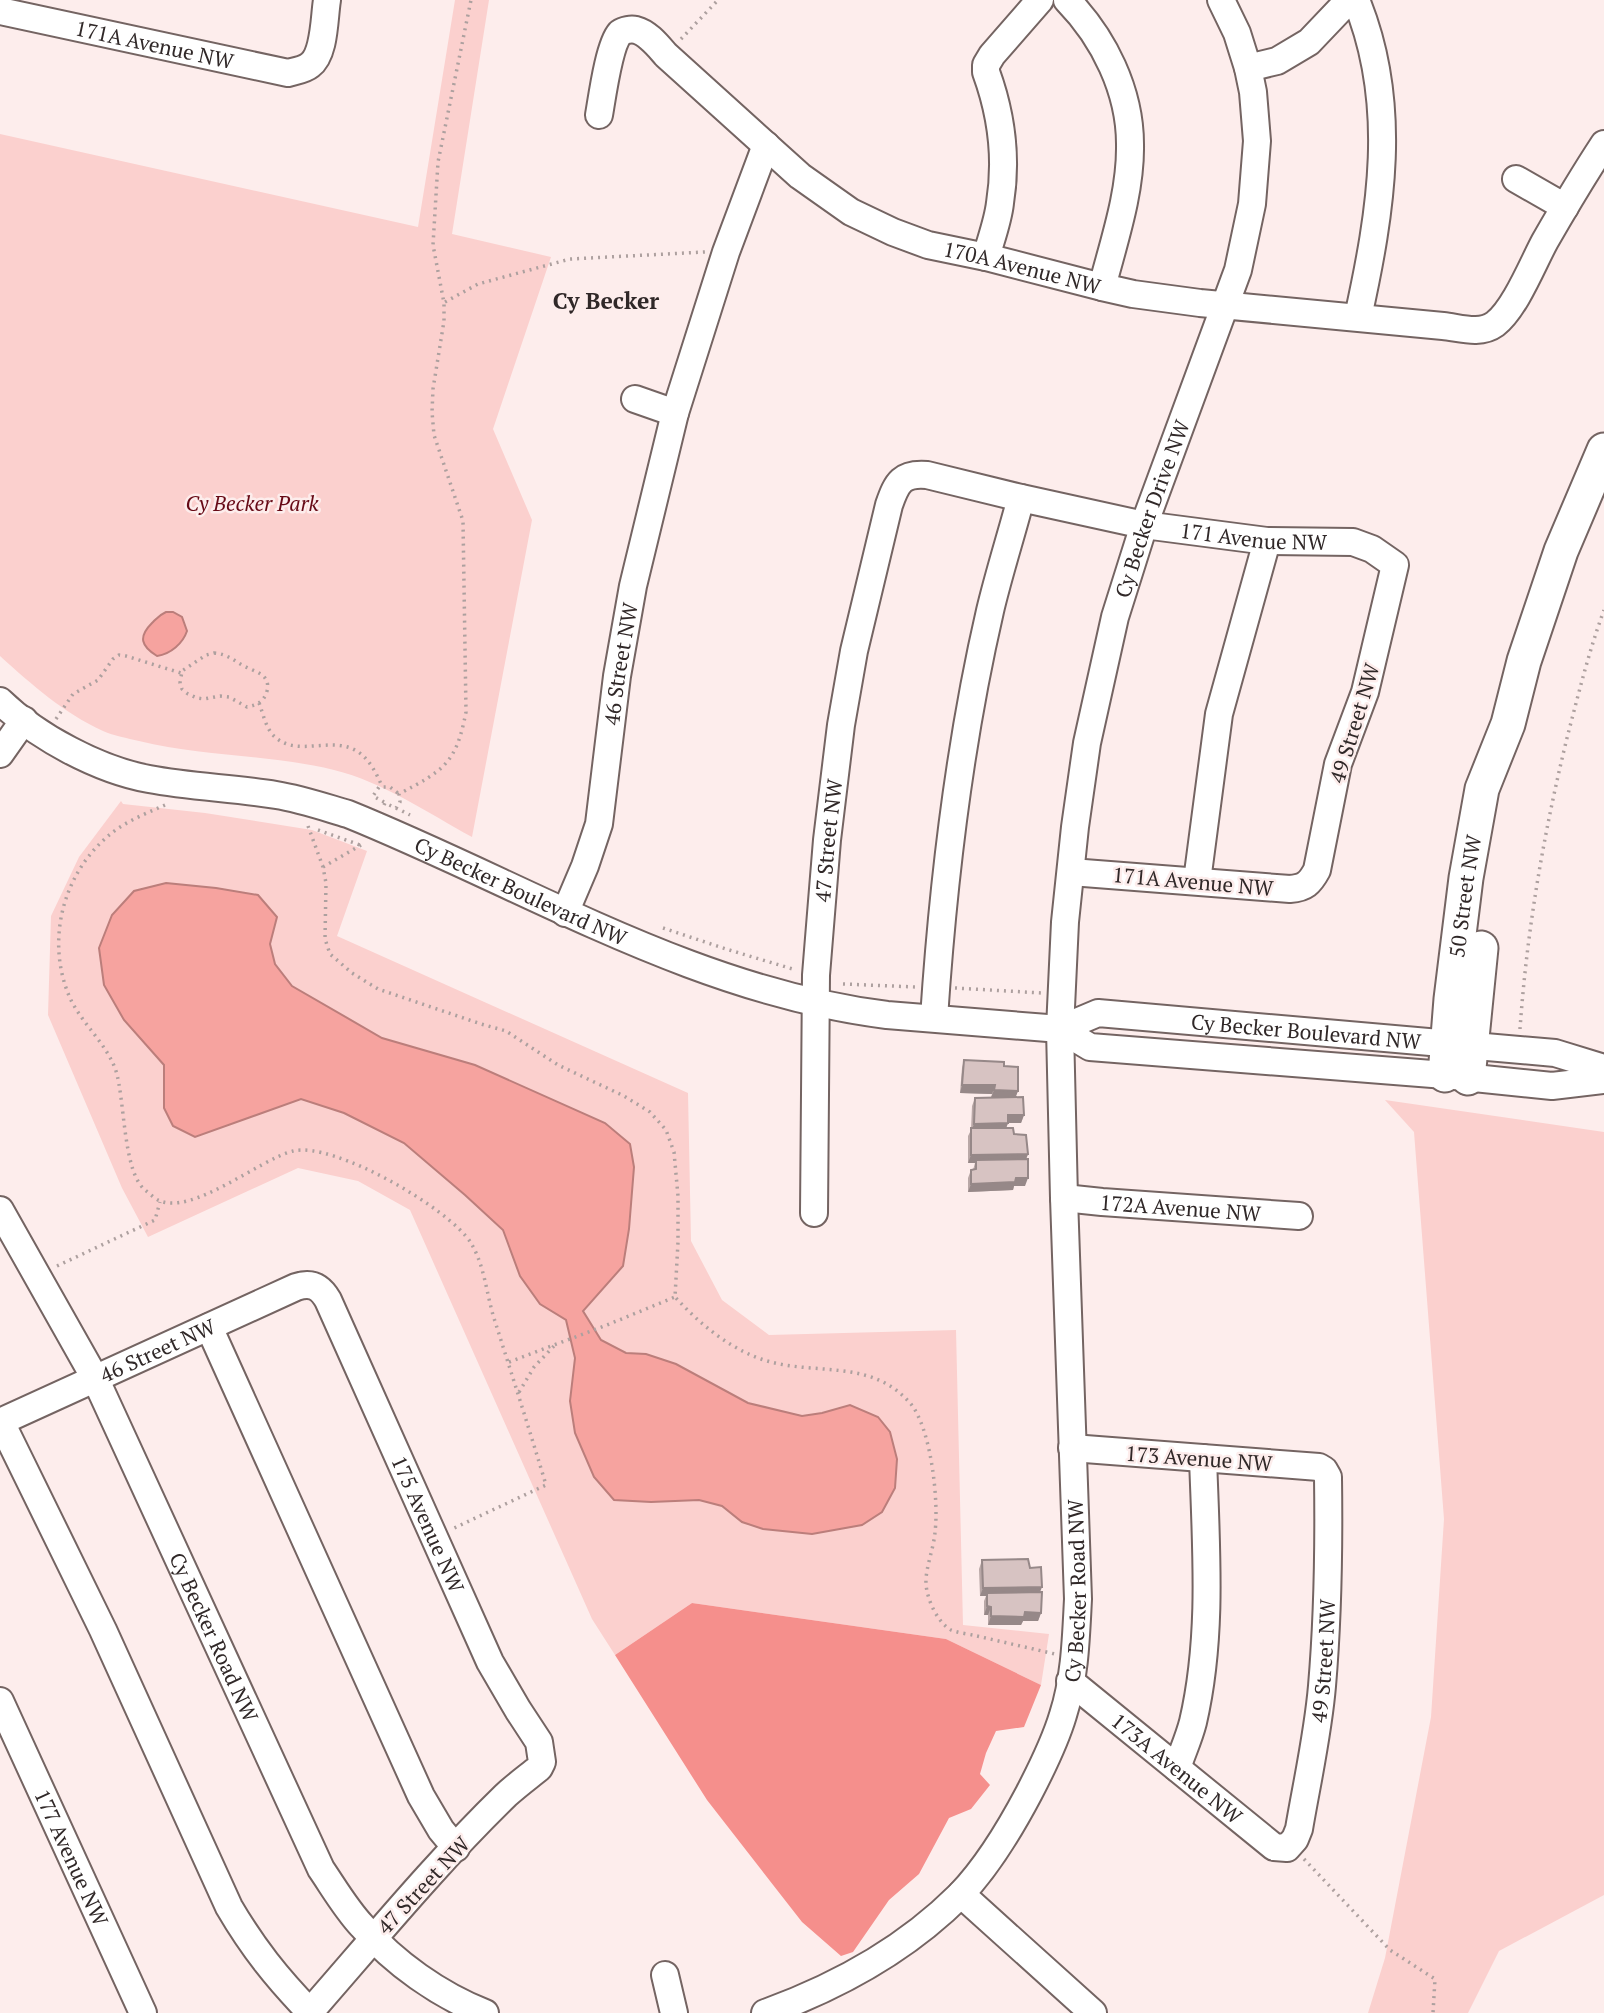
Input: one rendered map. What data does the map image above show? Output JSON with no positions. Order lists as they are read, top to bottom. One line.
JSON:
{"streets":{"main road":["50 Street NW"],"street":["171A Avenue NW","170A Avenue NW","Cy Becker Drive NW","171 Avenue NW","46 Street NW","49 Street NW","47 Street NW","Cy Becker Boulevard NW","172A Avenue NW","173 Avenue NW","175 Avenue NW","Cy Becker Road NW","173A Avenue NW","177 Avenue NW"]},"crossings":[["171A Avenue NW","Cy Becker Drive NW"],["171A Avenue NW","49 Street NW"],["170A Avenue NW","Cy Becker Drive NW"],["170A Avenue NW","46 Street NW"],["Cy Becker Drive NW","171 Avenue NW"],["Cy Becker Drive NW","Cy Becker Boulevard NW"],["Cy Becker Drive NW","Cy Becker Road NW"],["171 Avenue NW","49 Street NW"],["171 Avenue NW","47 Street NW"],["46 Street NW","Cy Becker Boulevard NW"],["46 Street NW","175 Avenue NW"],["46 Street NW","Cy Becker Road NW"],["49 Street NW","173 Avenue NW"],["49 Street NW","173A Avenue NW"],["47 Street NW","Cy Becker Boulevard NW"],["47 Street NW","175 Avenue NW"],["47 Street NW","Cy Becker Road NW"],["Cy Becker Boulevard NW","50 Street NW"],["Cy Becker Boulevard NW","Cy Becker Road NW"],["172A Avenue NW","Cy Becker Road NW"],["173 Avenue NW","Cy Becker Road NW"],["Cy Becker Road NW","173A Avenue NW"]],"districts":["Cy Becker"],"parks":["Cy Becker Park"]}
